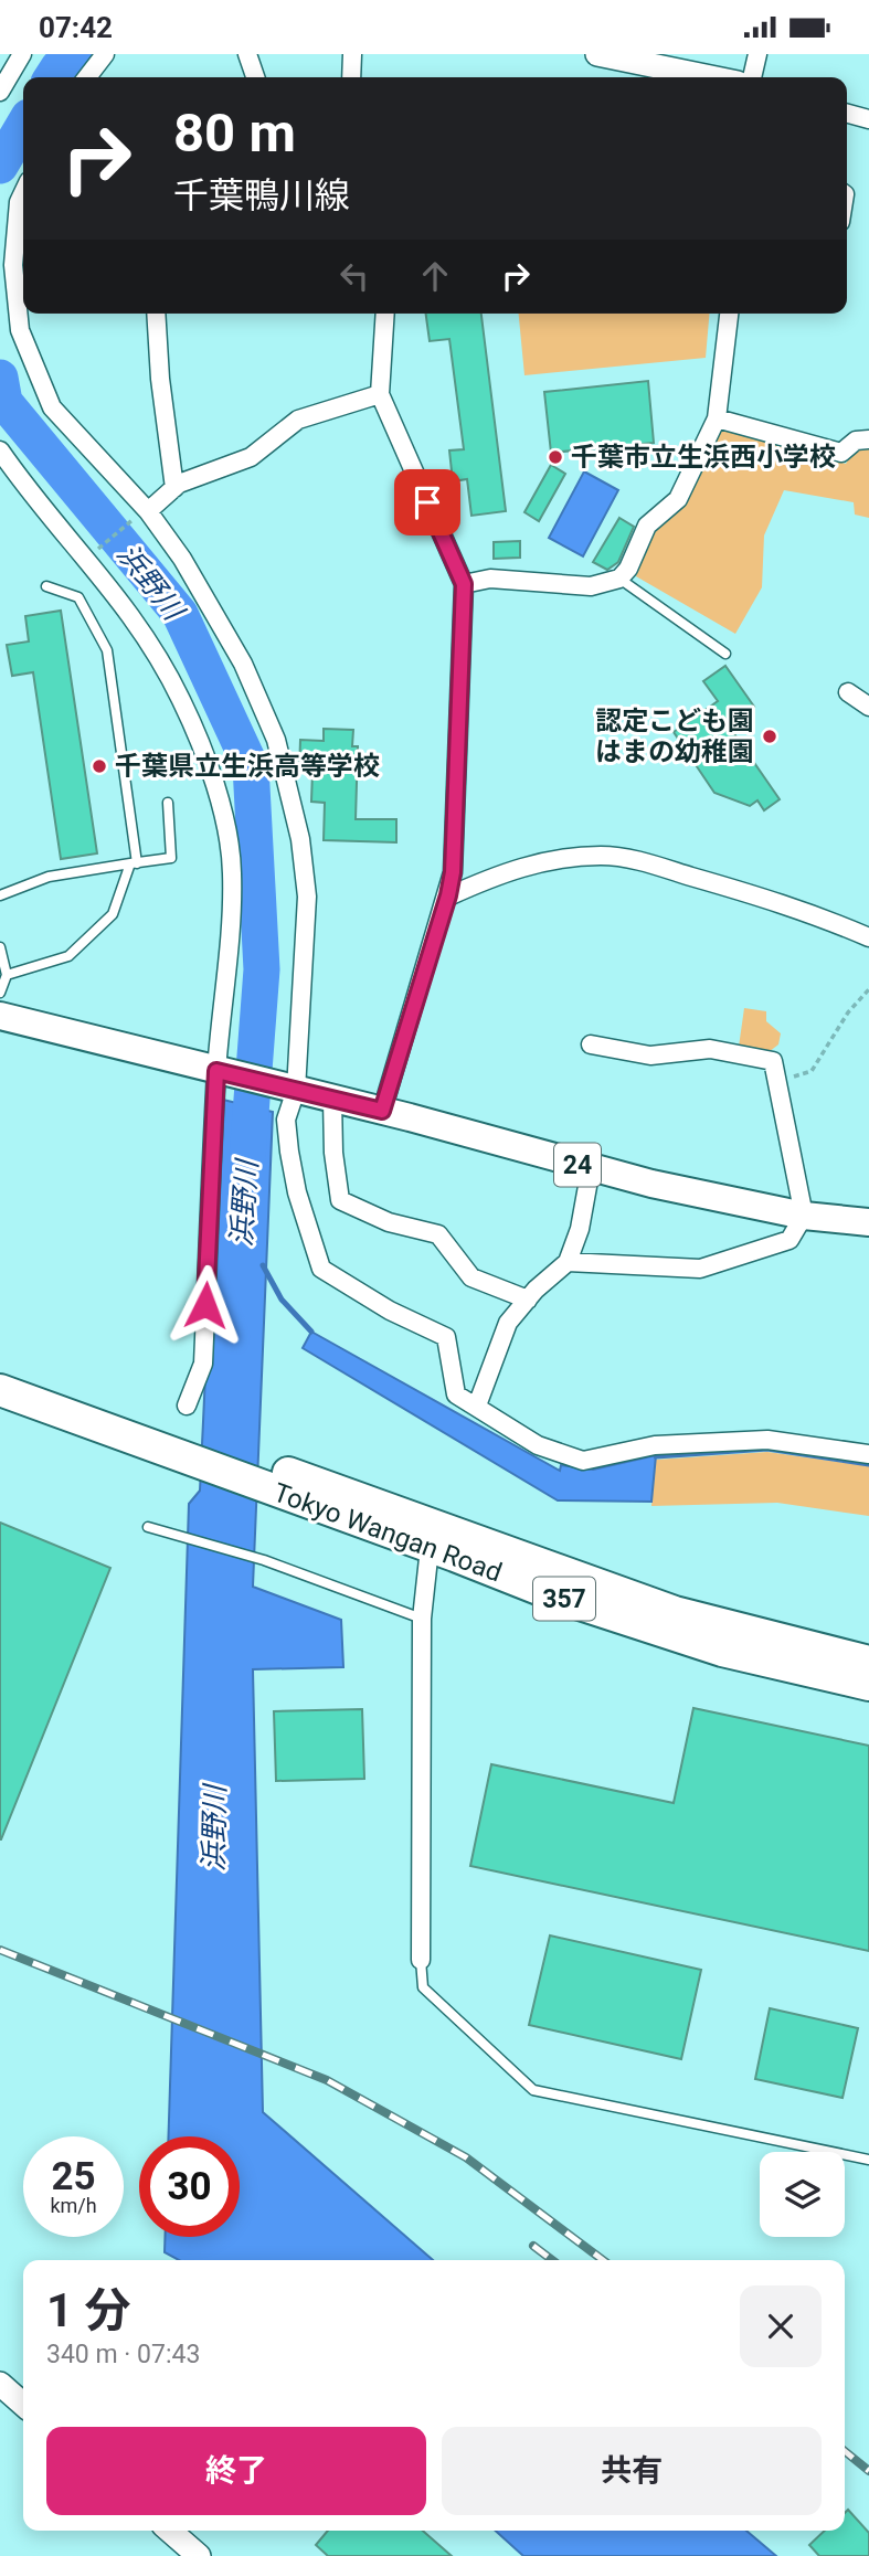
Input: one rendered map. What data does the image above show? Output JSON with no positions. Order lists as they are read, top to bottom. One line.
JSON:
{"streets":{"highway":["Tokyo Wangan Road","357"],"main road":["24"]},"water":["浜野川"],"places":["千葉市立生浜西小学校","認定こども園 はまの幼稚園","千葉県立生浜高等学校"],"page":{"status":"07:42","turn":["80 m","千葉鴨川線"],"speed":"25 km/h","limit":"30","heading":["1 分","340 m · 07:43"],"buttons":["終了","共有"]}}
